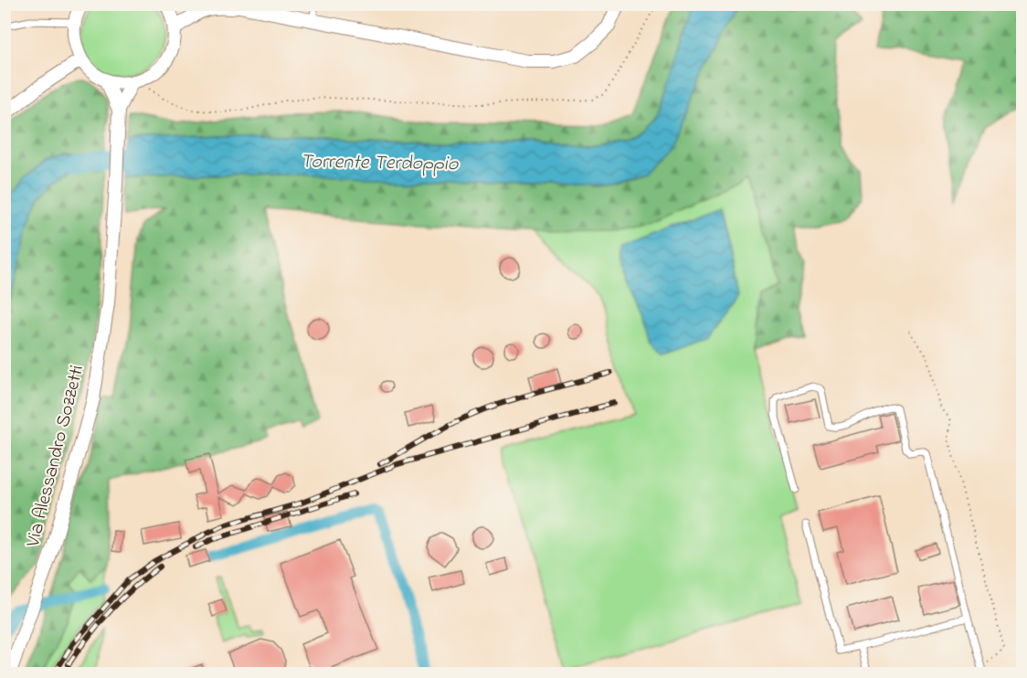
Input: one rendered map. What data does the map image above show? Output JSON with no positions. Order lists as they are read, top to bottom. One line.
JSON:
{"streets":{"street":["Via Alessandro Sozzetti"]},"water":["Torrente Terdoppio"]}
